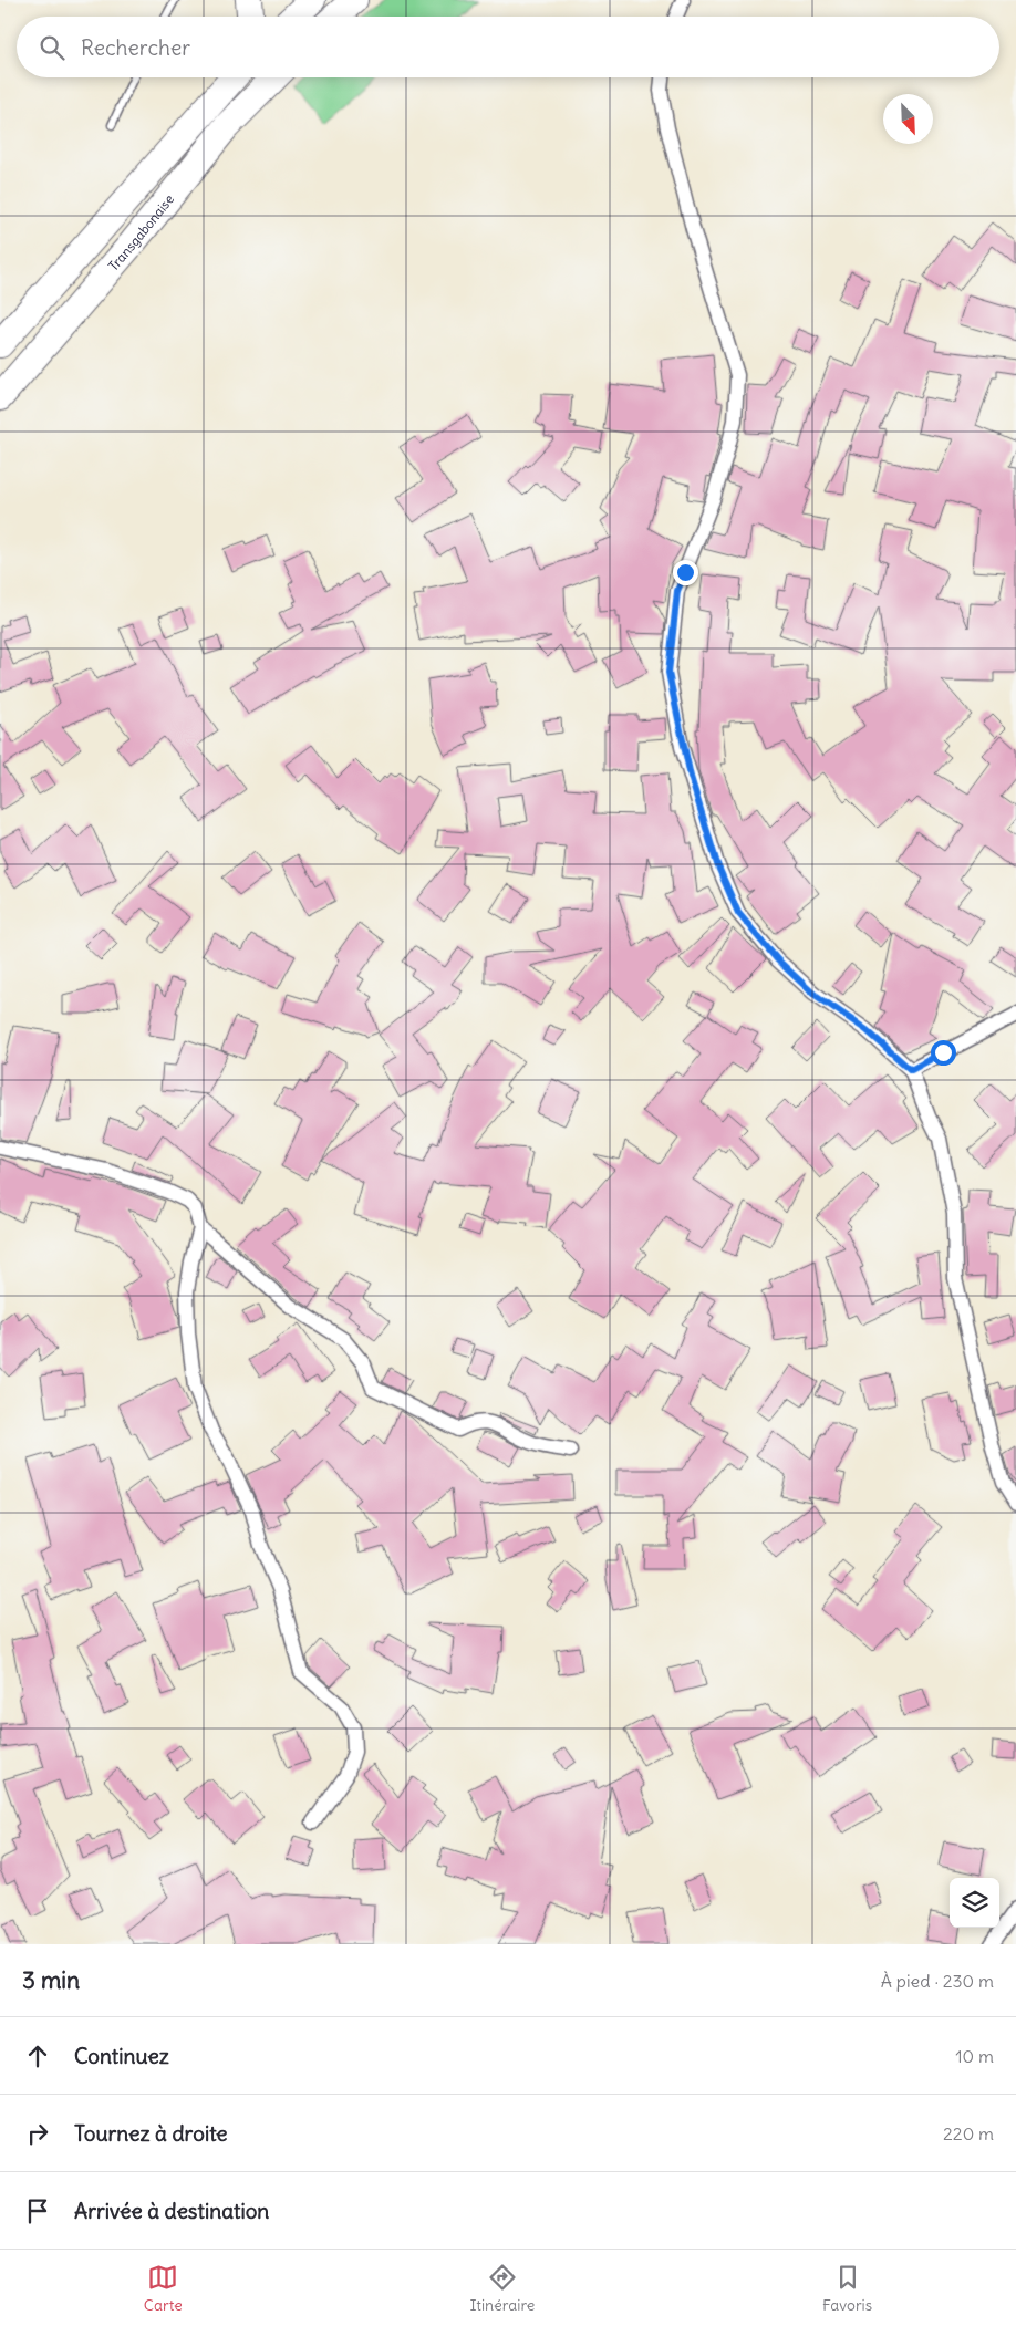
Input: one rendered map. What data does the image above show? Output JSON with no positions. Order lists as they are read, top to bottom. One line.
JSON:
{"streets":{"highway":["Transgabonaise"]},"north":"bottom right","page":{"search":"Rechercher","heading":["3 min","À pied · 230 m"],"list":[["Continuez","10 m"],["Tournez à droite","220 m"],"Arrivée à destination"],"nav":["Carte","Itinéraire","Favoris"]}}
